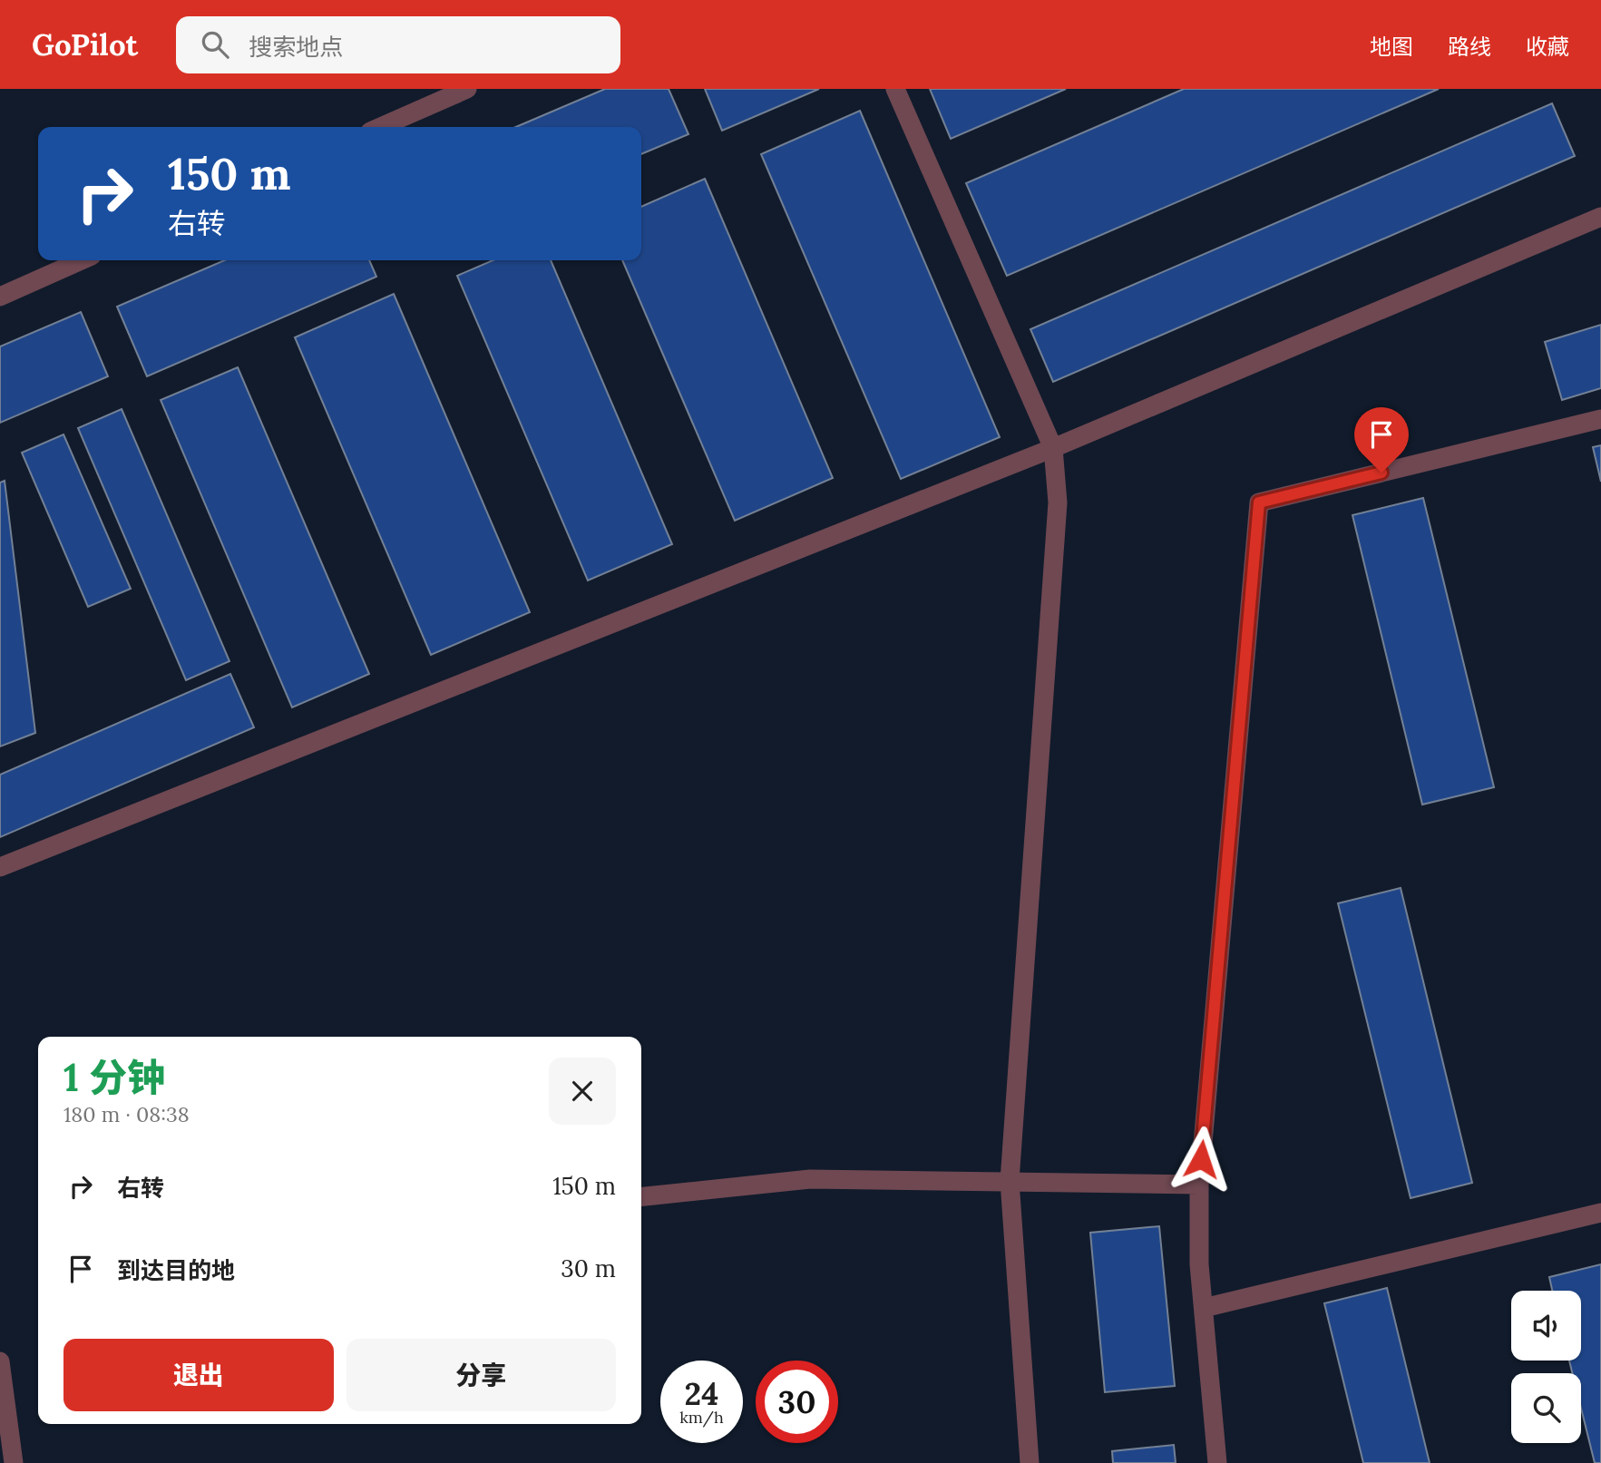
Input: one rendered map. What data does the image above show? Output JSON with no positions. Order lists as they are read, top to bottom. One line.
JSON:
{"page":{"header":"GoPilot","search":"搜索地点","nav":["地图","路线","收藏"],"turn":["150 m","右转"],"heading":["1 分钟","180 m · 08:38"],"list":[{"name":"右转","value":"150 m"},{"name":"到达目的地","value":"30 m"}],"buttons":["退出","分享"],"speed":"24 km/h","limit":"30"}}
